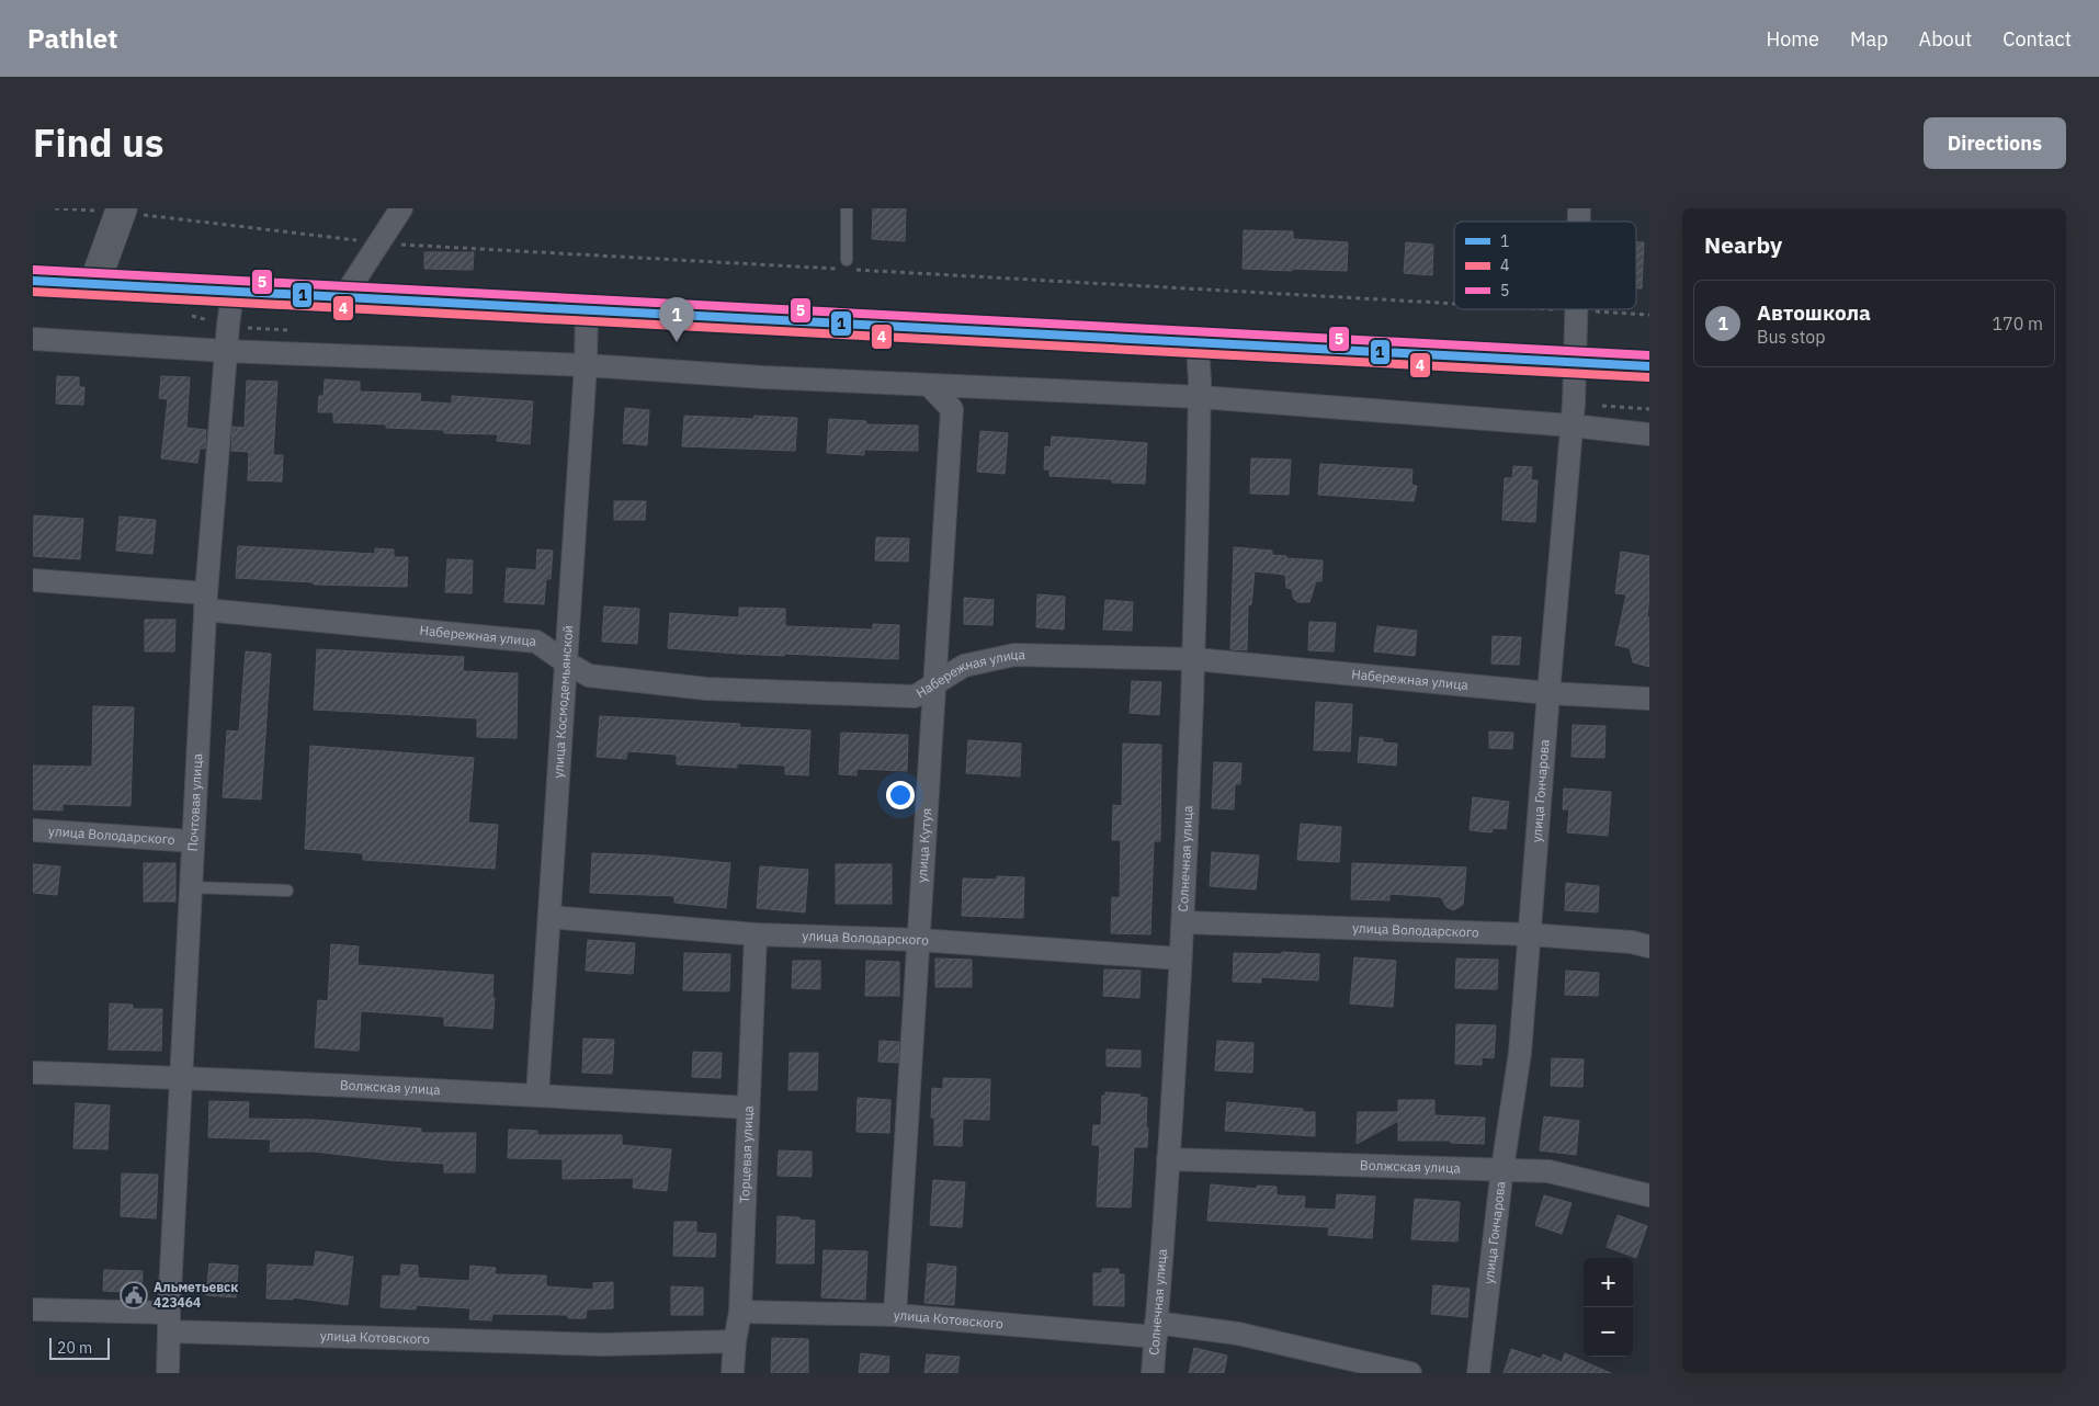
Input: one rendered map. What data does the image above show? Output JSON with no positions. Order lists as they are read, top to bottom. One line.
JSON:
{"streets":{"street":["Набережная улица","улица Космодемьянской","улица Гончарова","Почтовая улица","улица Володарского","улица Кутуя","Солнечная улица","Волжская улица","Торцевая улица","улица Котовского"]},"crossings":[["Набережная улица","улица Космодемьянской"],["Набережная улица","улица Гончарова"],["Набережная улица","Почтовая улица"],["Набережная улица","улица Кутуя"],["Набережная улица","Солнечная улица"],["улица Космодемьянской","улица Володарского"],["улица Космодемьянской","Волжская улица"],["улица Гончарова","улица Володарского"],["улица Гончарова","Волжская улица"],["Почтовая улица","улица Володарского"],["Почтовая улица","Волжская улица"],["Почтовая улица","улица Котовского"],["улица Володарского","улица Кутуя"],["улица Володарского","Солнечная улица"],["улица Володарского","Торцевая улица"],["улица Кутуя","улица Котовского"],["Солнечная улица","Волжская улица"],["Солнечная улица","улица Котовского"],["Волжская улица","Торцевая улица"],["Торцевая улица","улица Котовского"]],"places":{"public building":["Альметьевск 423464"]},"lines":["transit line 5","transit line 1","transit line 4"],"legend":["1","4","5"],"scale_bar":"20 m","page":{"header":"Pathlet","nav":["Home","Map","About","Contact"],"title":"Find us","buttons":"Directions","heading":"Nearby","list":[{"mark":"1","name":"Автошкола","note":"Bus stop","value":"170 m"}],"pins":"1","map_buttons":["+","−"],"scale":"20 m"}}
